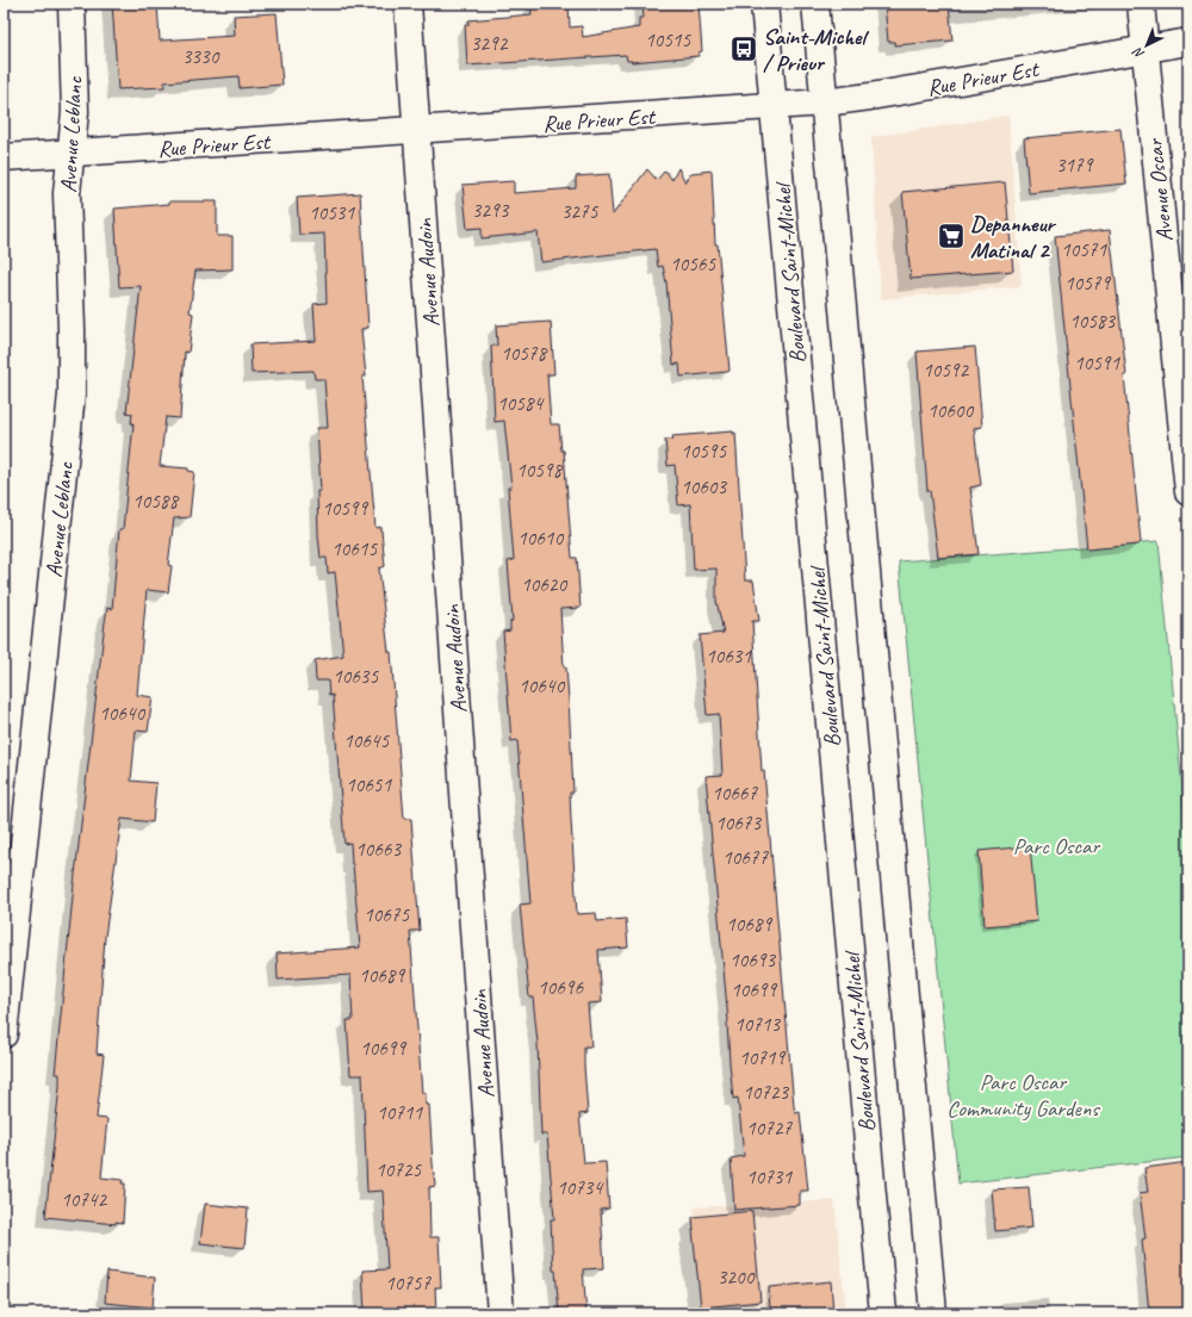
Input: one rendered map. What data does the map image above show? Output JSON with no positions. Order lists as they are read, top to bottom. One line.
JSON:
{"streets":{"street":["Rue Prieur Est","Avenue Leblanc","Avenue Oscar","Avenue Audoin","Boulevard Saint-Michel"]},"crossings":[["Rue Prieur Est","Avenue Leblanc"],["Rue Prieur Est","Avenue Oscar"],["Rue Prieur Est","Avenue Audoin"],["Rue Prieur Est","Boulevard Saint-Michel"]],"parks":["Parc Oscar","Parc Oscar Community Gardens"],"places":{"bus stop":["Saint-Michel / Prieur"],"supermarket":["Depanneur Matinal 2"]},"house_numbers":["10515","3292","3330","3179","3293","3275","10531","10571","10565","10579","10583","10578","10591","10592","10584","10600","10595","10598","10603","10588","10599","10610","10615","10620","10631","10635","10640","10640","10645","10651","10667","10673","10663","10677","10675","10689","10693","10689","10696","10699","10713","10699","10719","10723","10711","10727","10725","10731","10734","10742","3200","10757"],"north":"bottom left"}
